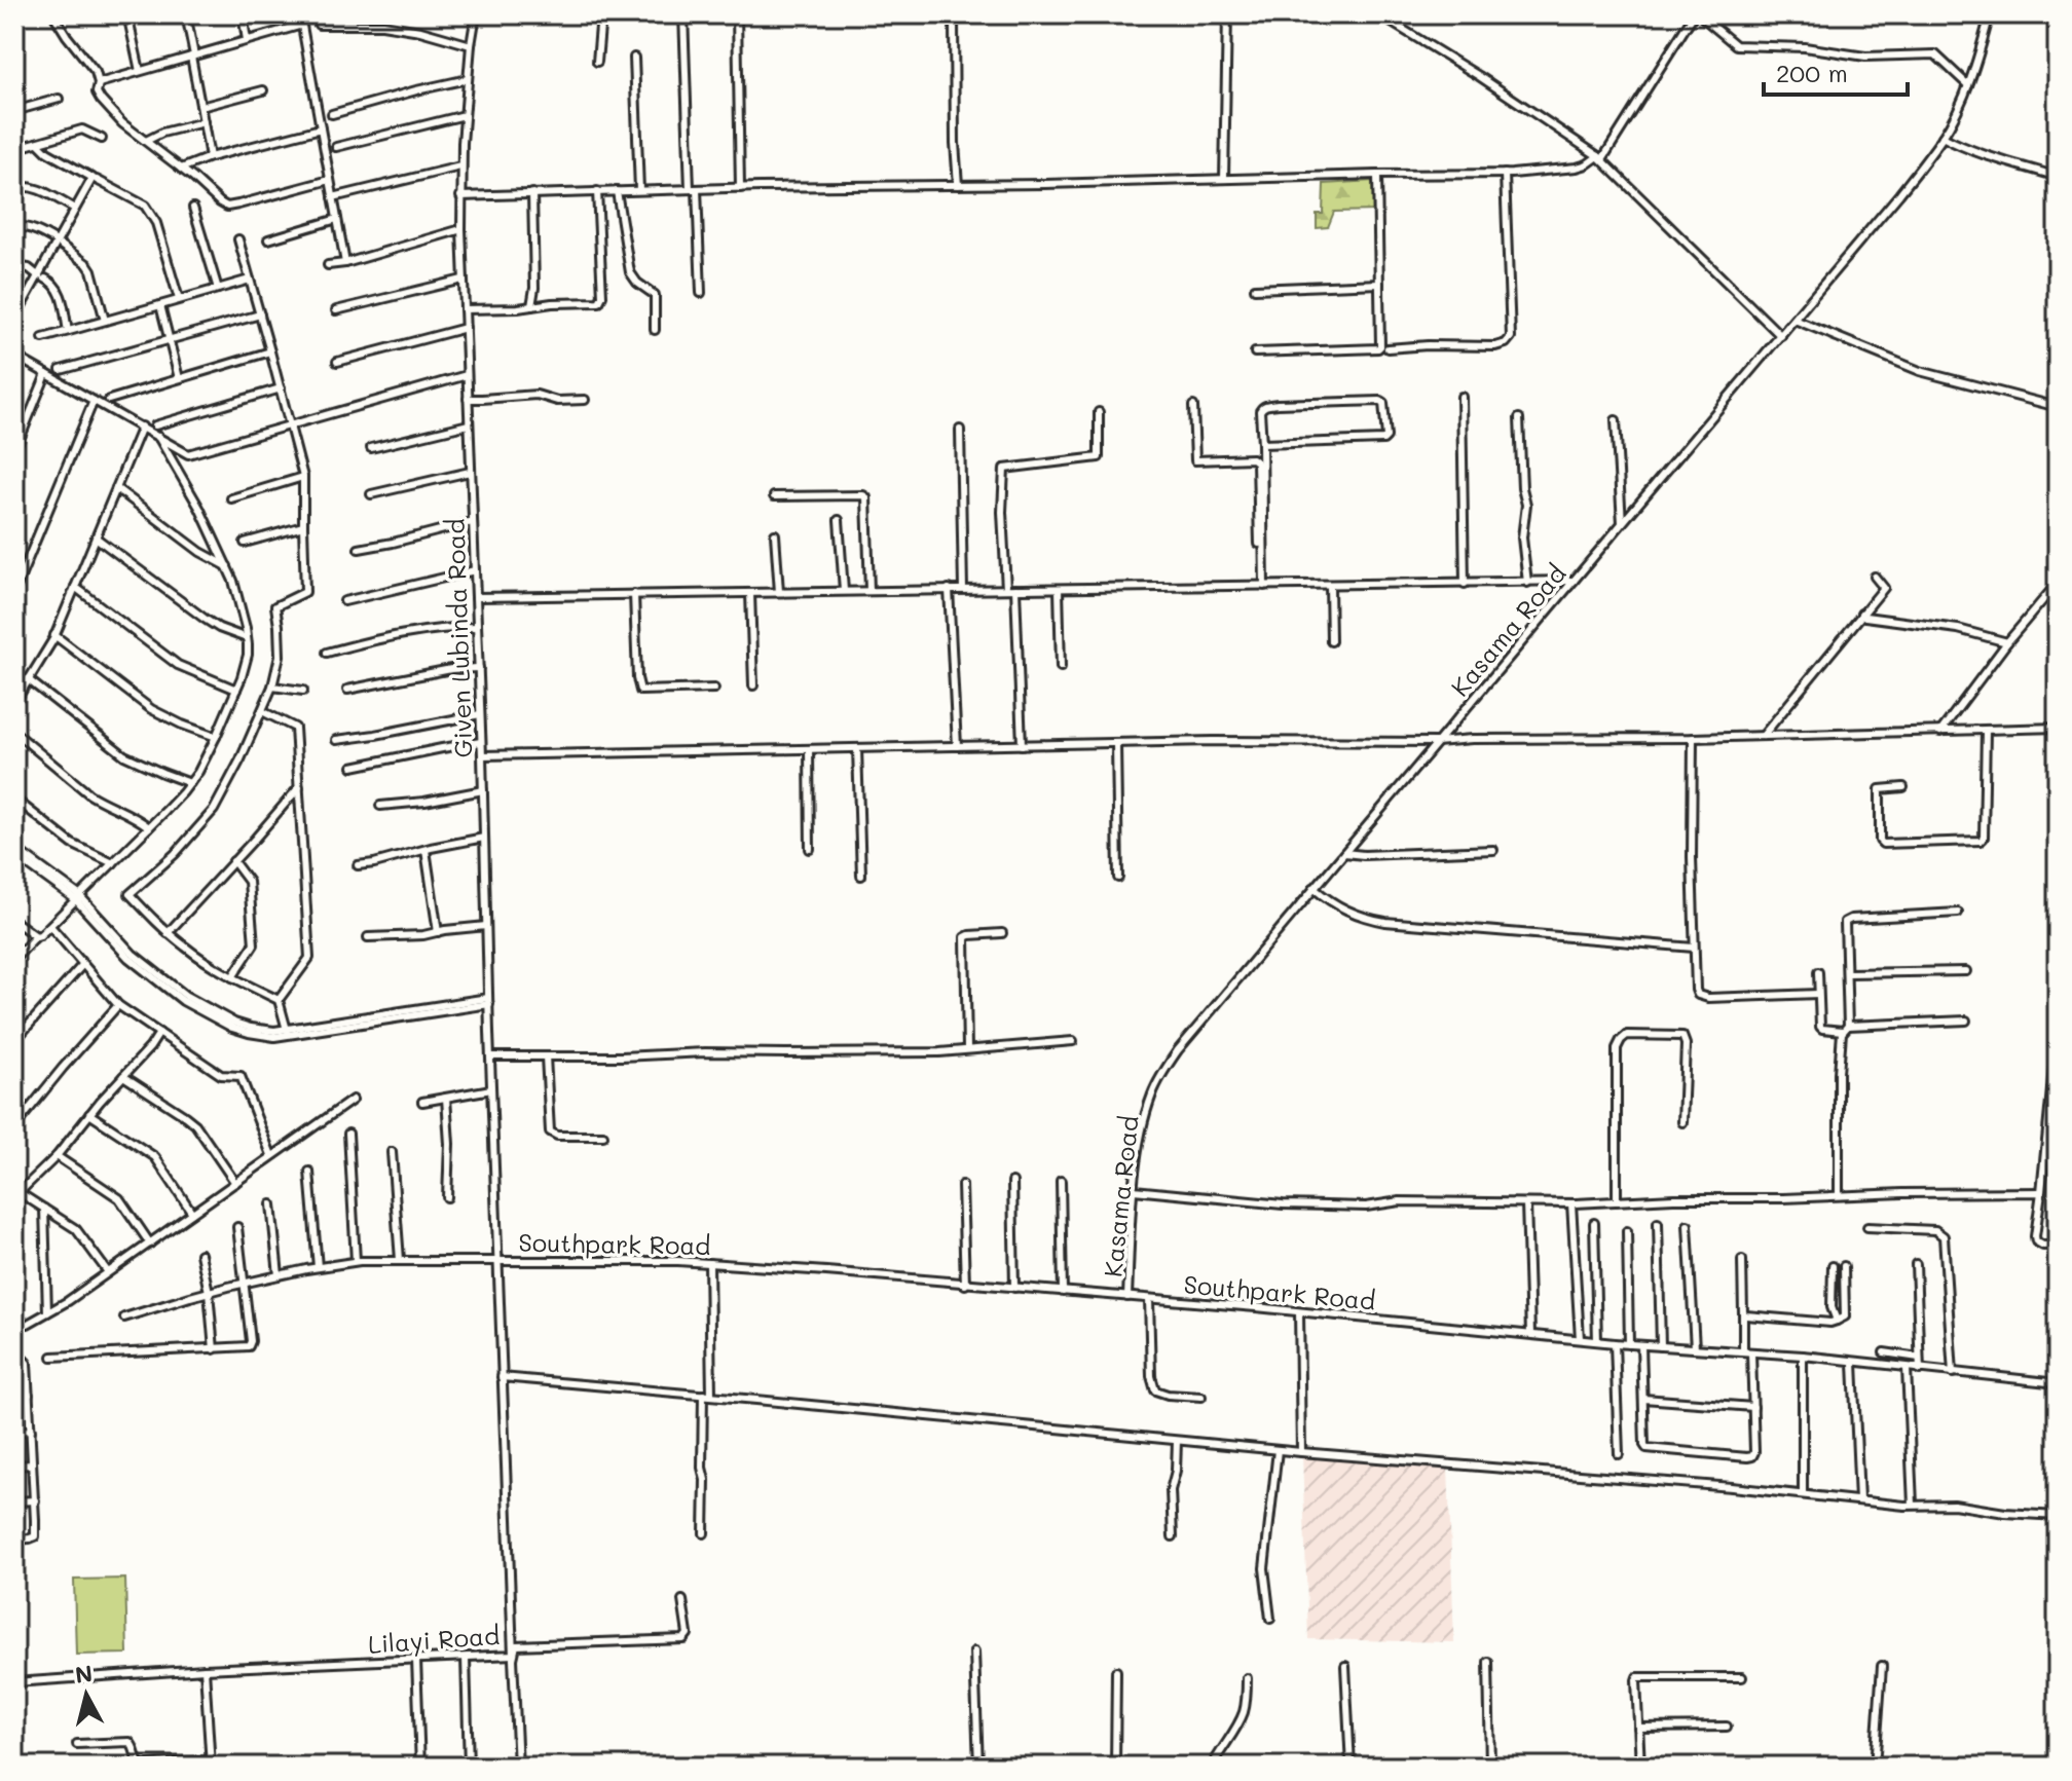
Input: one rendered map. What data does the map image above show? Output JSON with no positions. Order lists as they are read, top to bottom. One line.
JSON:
{"streets":{"street":["Kasama Road","Given Lubinda Road","Southpark Road","Lilayi Road"]},"crossings":[["Kasama Road","Southpark Road"],["Given Lubinda Road","Southpark Road"],["Given Lubinda Road","Lilayi Road"],["Southpark Road","Lilayi Road"]],"scale_bar":"200 m","north":"top"}
